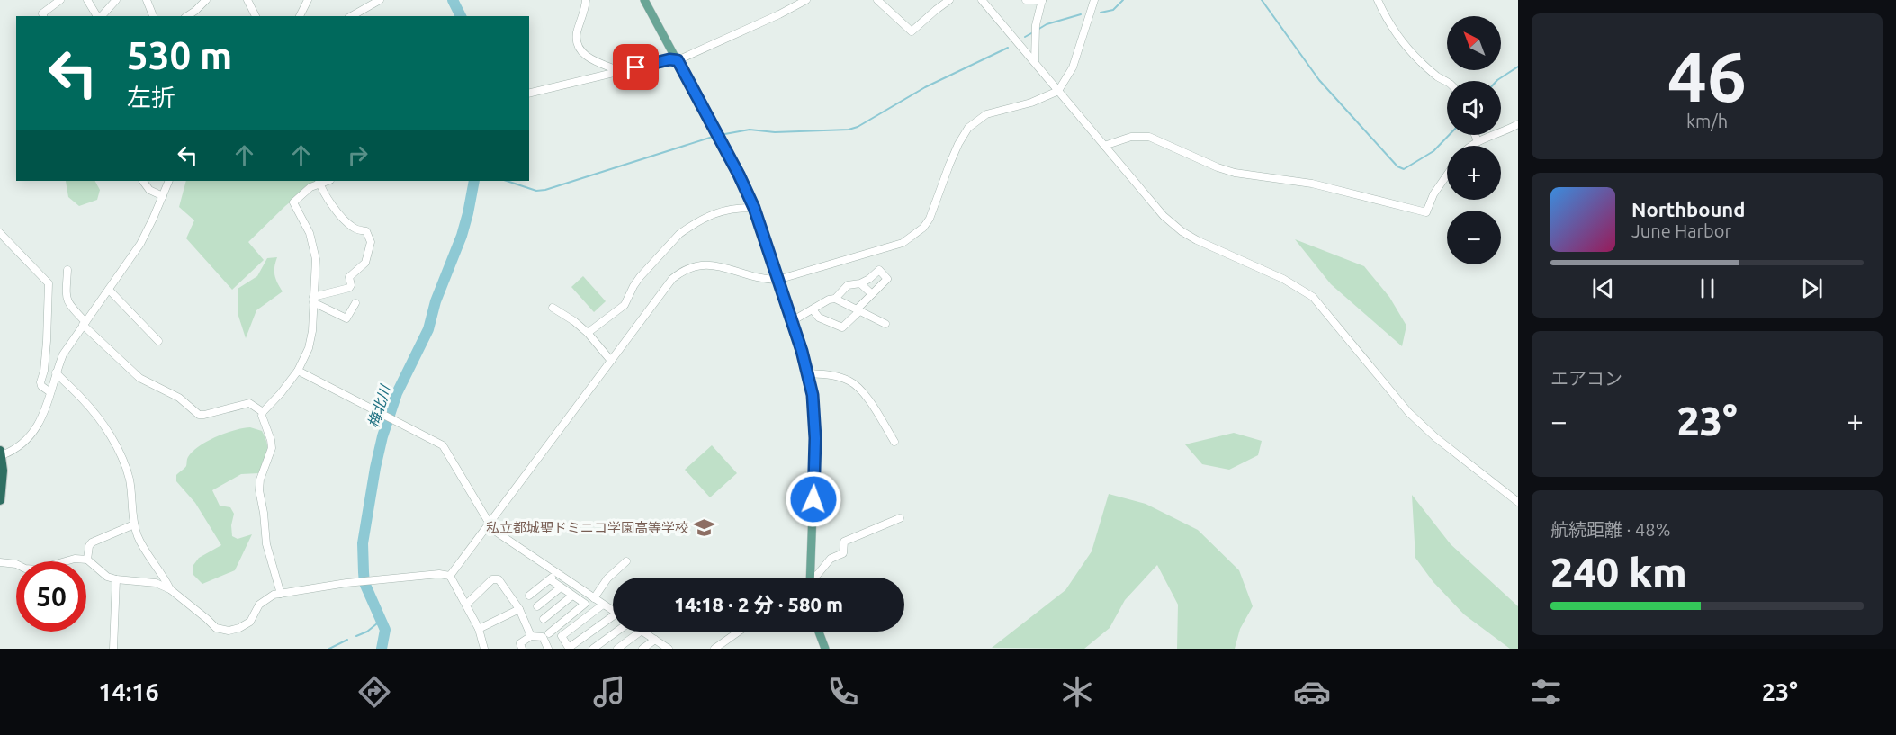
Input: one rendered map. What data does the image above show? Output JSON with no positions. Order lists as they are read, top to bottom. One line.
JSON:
{"water":["梅北川"],"places":{"school or university":["私立都城聖ドミニコ学園高等学校"]},"north":"top left","page":{"tile":[["46","km/h"],"エアコン",["航続距離 · 48%","240 km"]],"map_buttons":["+","−"],"turn":["530 m","左折"],"song":["Northbound","June Harbor"],"heat":["−","23°","+"],"limit":"50","trip":"14:18 · 2 分 · 580 m","tabs":["14:16","23°"]}}
